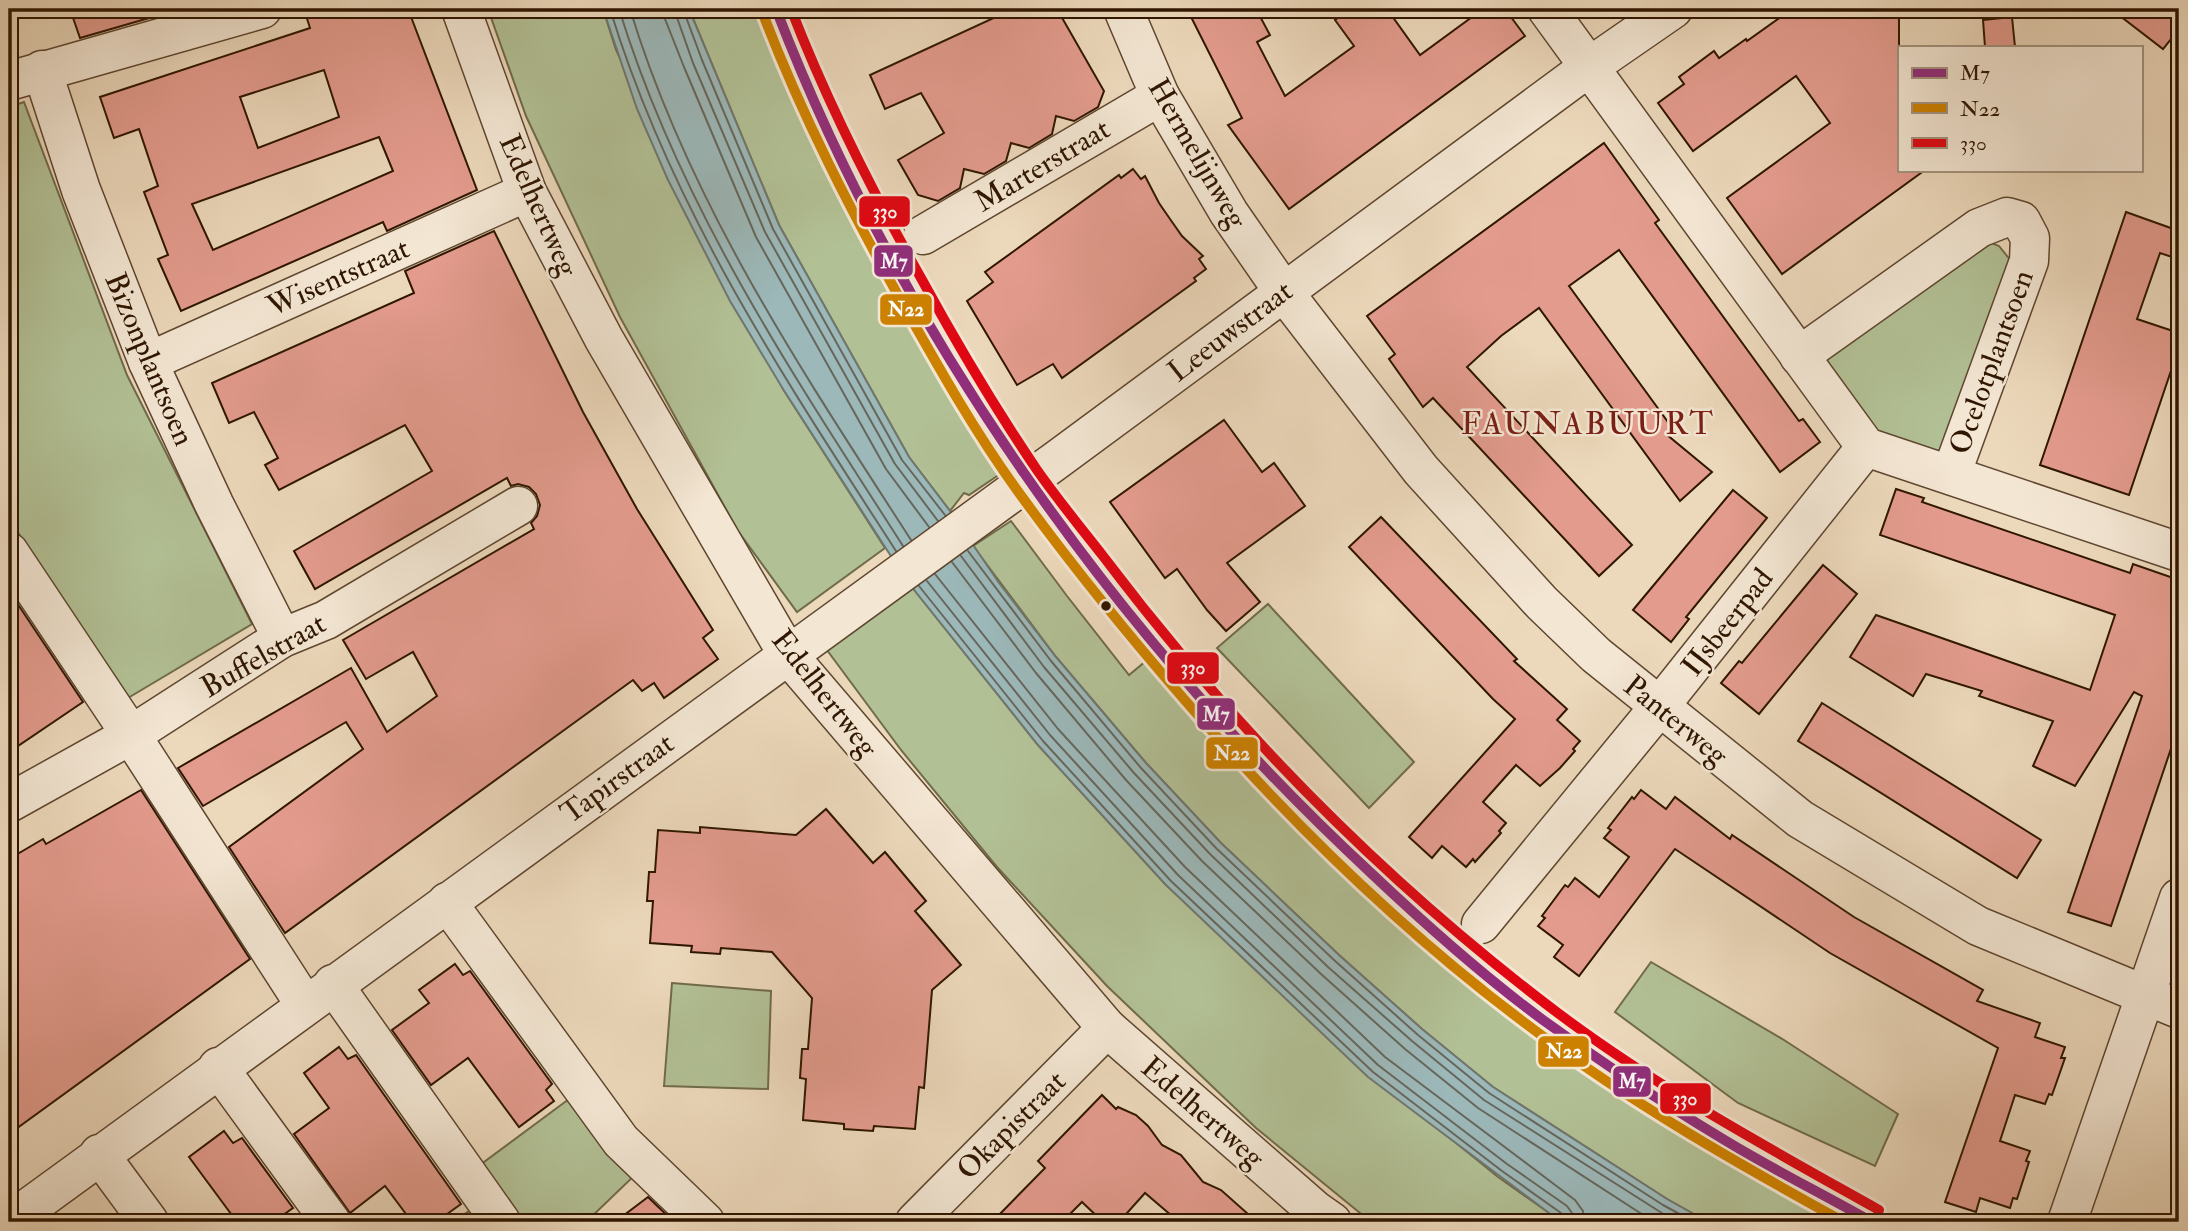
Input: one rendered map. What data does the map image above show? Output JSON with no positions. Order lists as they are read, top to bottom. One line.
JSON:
{"streets":{"street":["Hermelijnweg","Marterstraat","Edelhertweg","Wisentstraat","Leeuwstraat","Bizonplantsoen","Ocelotplantsoen","IJsbeerpad","Buffelstraat","Panterweg","Tapirstraat","Okapistraat"]},"crossings":[["Hermelijnweg","Marterstraat"],["Hermelijnweg","Leeuwstraat"],["Hermelijnweg","Panterweg"],["Edelhertweg","Wisentstraat"],["Edelhertweg","Leeuwstraat"],["Edelhertweg","Tapirstraat"],["Edelhertweg","Okapistraat"],["Wisentstraat","Bizonplantsoen"],["Leeuwstraat","Panterweg"],["Leeuwstraat","Tapirstraat"],["Bizonplantsoen","Buffelstraat"],["Ocelotplantsoen","IJsbeerpad"],["IJsbeerpad","Panterweg"]],"districts":["FAUNABUURT"],"lines":["transit line M7","transit line 330","transit line N22"],"legend":["M7","N22","330"]}
